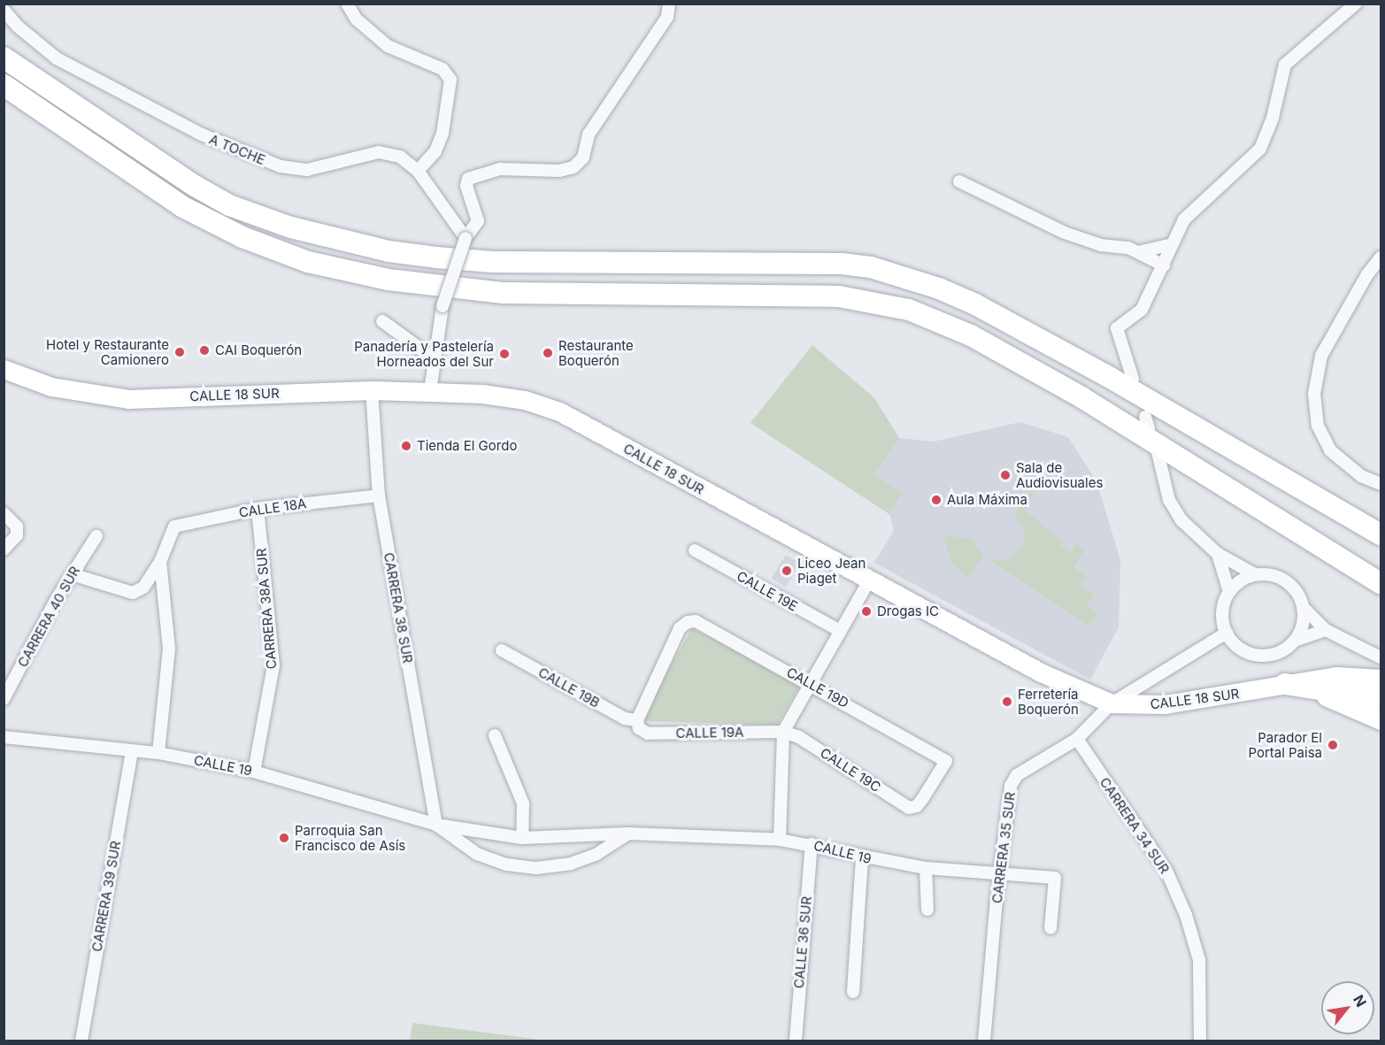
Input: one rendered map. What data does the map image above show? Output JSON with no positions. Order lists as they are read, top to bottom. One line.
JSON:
{"streets":{"main road":["CALLE 18 SUR"],"street":["A TOCHE","CALLE 18A","CALLE 19E","CARRERA 38 SUR","CARRERA 38A SUR","CARRERA 40 SUR","CALLE 19B","CALLE 19D","CALLE 19A","CALLE 19","CALLE 19C","CARRERA 34 SUR","CARRERA 35 SUR","CARRERA 39 SUR","CALLE 36 SUR"]},"crossings":[["CALLE 18 SUR","CARRERA 38 SUR"],["CALLE 18 SUR","CARRERA 35 SUR"],["CALLE 18A","CARRERA 38 SUR"],["CALLE 18A","CARRERA 38A SUR"],["CARRERA 38 SUR","CALLE 19"],["CARRERA 38A SUR","CALLE 19"],["CALLE 19B","CALLE 19D"],["CALLE 19B","CALLE 19A"],["CALLE 19D","CALLE 19A"],["CALLE 19D","CALLE 19C"],["CALLE 19A","CALLE 19C"],["CALLE 19","CARRERA 35 SUR"],["CALLE 19","CARRERA 39 SUR"],["CALLE 19","CALLE 36 SUR"],["CARRERA 34 SUR","CARRERA 35 SUR"]],"places":["CAI Boquerón","Hotel y Restaurante Camionero","Restaurante Boquerón","Panadería y Pastelería Horneados del Sur","Tienda El Gordo","Sala de Audiovisuales","Aula Máxima","Liceo Jean Piaget","Drogas IC","Ferretería Boquerón","Parador El Portal Paisa","Parroquia San Francisco de Asís"],"north":"top right"}
